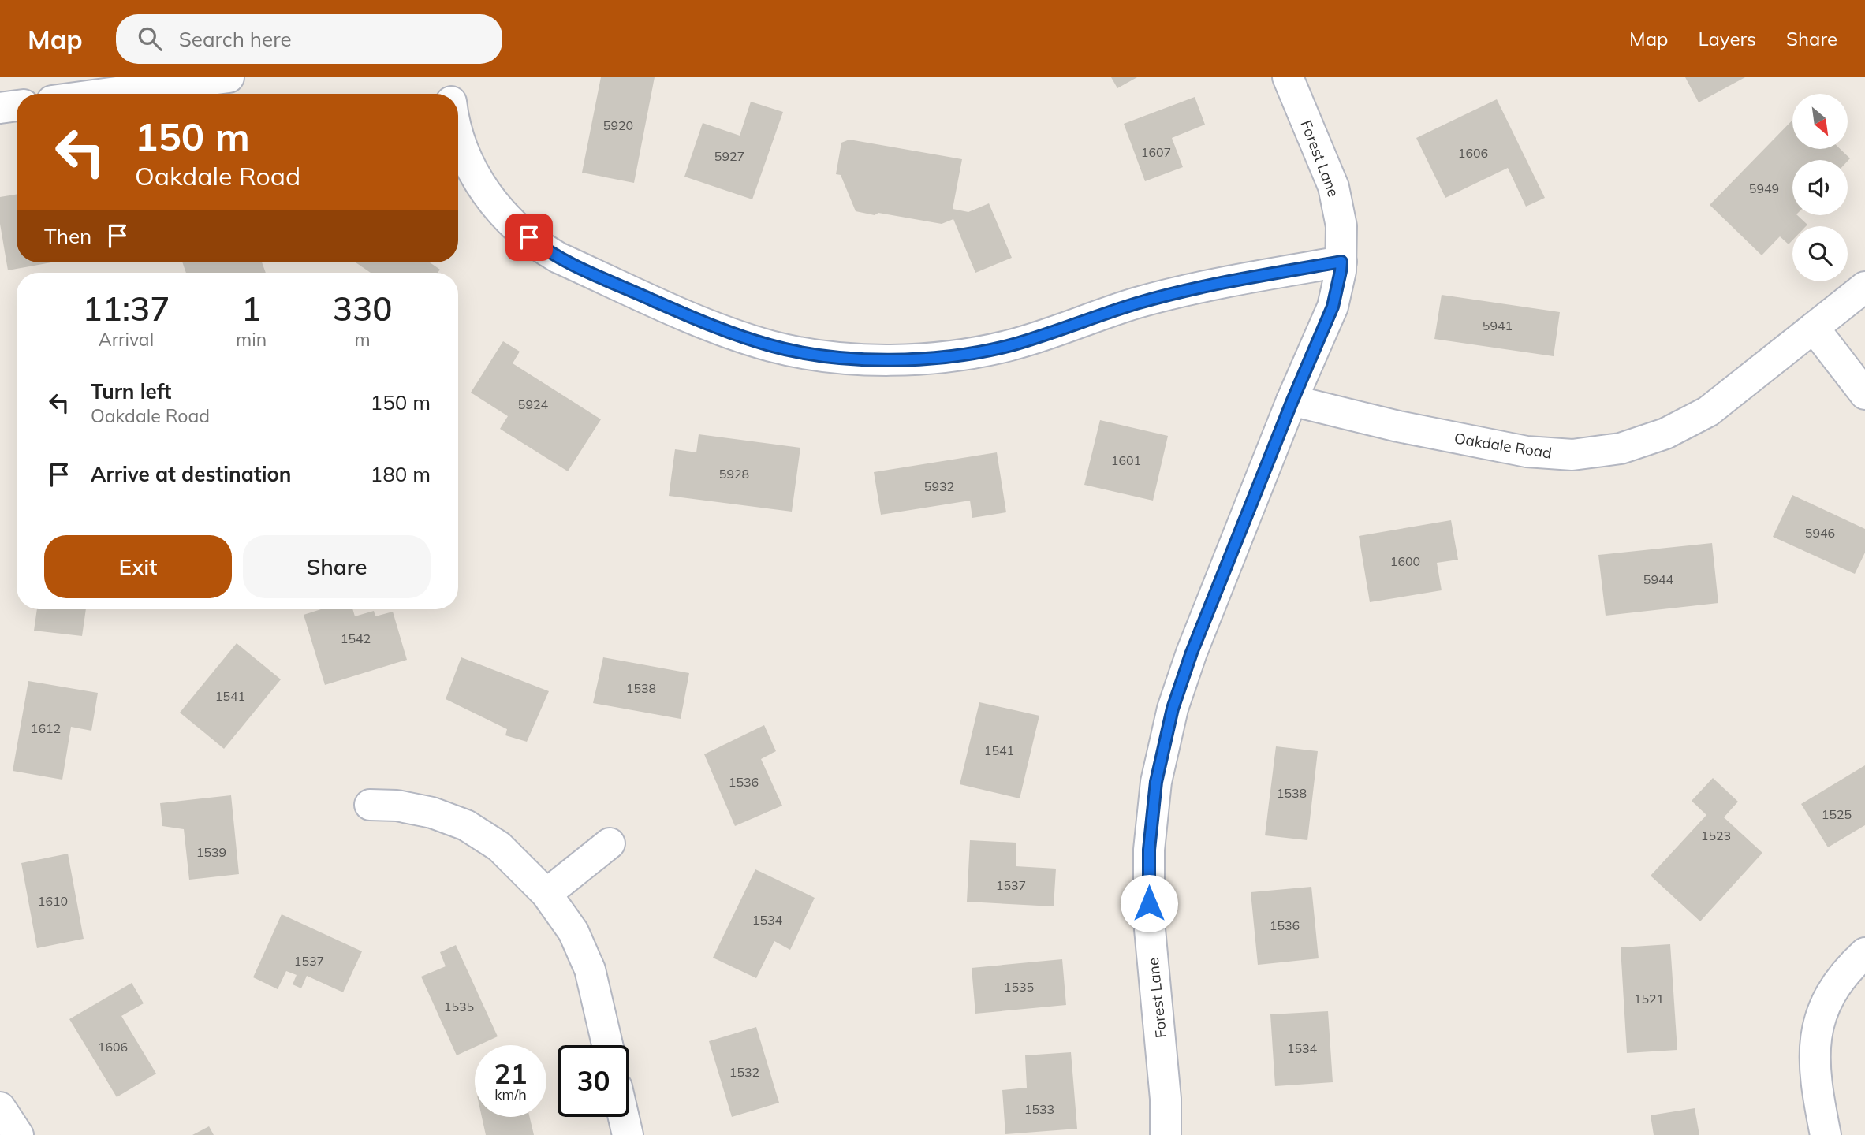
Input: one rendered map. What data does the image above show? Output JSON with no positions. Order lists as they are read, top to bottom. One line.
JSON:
{"streets":{"street":["Forest Lane","Oakdale Road"]},"crossings":[["Forest Lane","Oakdale Road"]],"house_numbers":["5920","1607","1606","5927","5949","5941","5924","1601","5928","5932","5946","1600","5944","1542","1538","1541","1612","1541","1536","1538","1525","1523","1539","1537","1610","1534","1536","1537","1535","1521","1535","1606","1534","1532","1533"],"north":"bottom right","page":{"header":"Map","search":"Search here","nav":["Map","Layers","Share"],"turn":["150 m","Oakdale Road"],"then":"Then","eta":["11:37","Arrival","1","min","330","m"],"list":[{"name":"Turn left","note":"Oakdale Road","value":"150 m"},{"name":"Arrive at destination","value":"180 m"}],"buttons":["Exit","Share"],"speed":"21 km/h","limit":"30"}}
